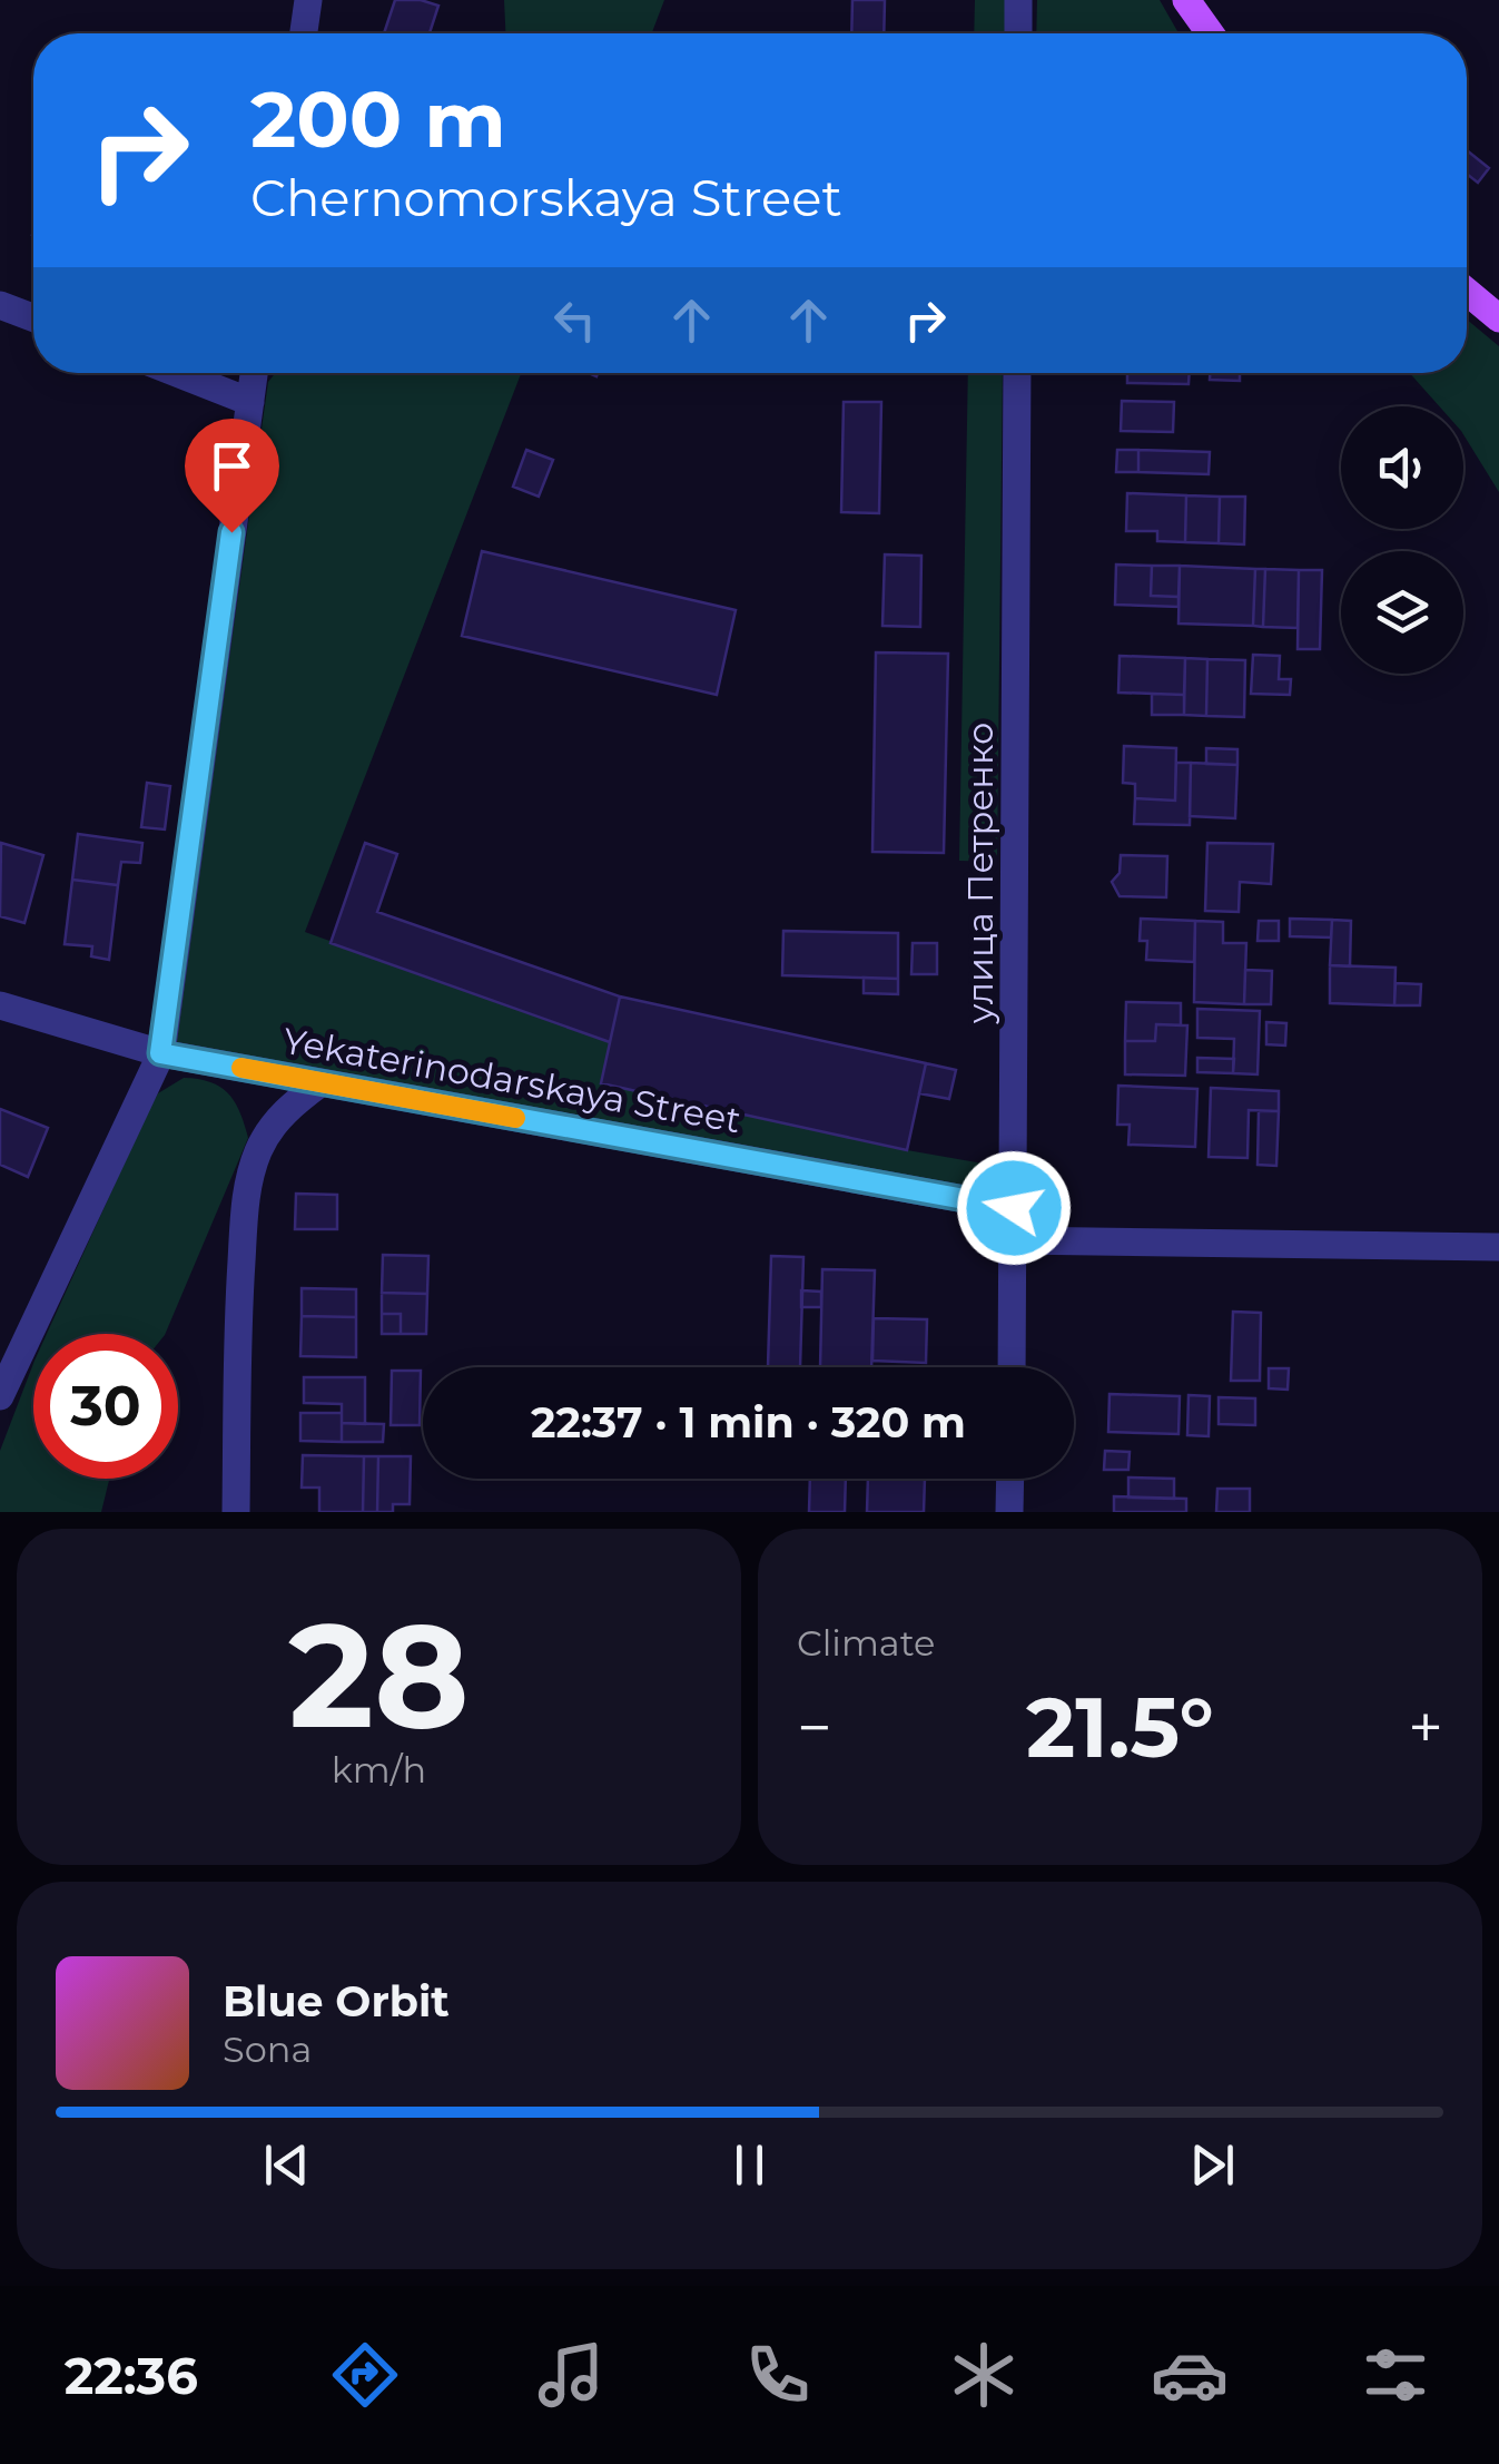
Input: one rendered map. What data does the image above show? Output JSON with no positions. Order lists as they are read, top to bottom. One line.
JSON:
{"streets":{"street":["улица Петренко","Yekaterinodarskaya Street"]},"crossings":[["улица Петренко","Yekaterinodarskaya Street"]],"page":{"turn":["200 m","Chernomorskaya Street"],"limit":"30","trip":"22:37 · 1 min · 320 m","tile":[["28","km/h"],"Climate"],"heat":["−","21.5°","+"],"song":["Blue Orbit","Sona"],"tabs":"22:36"}}
